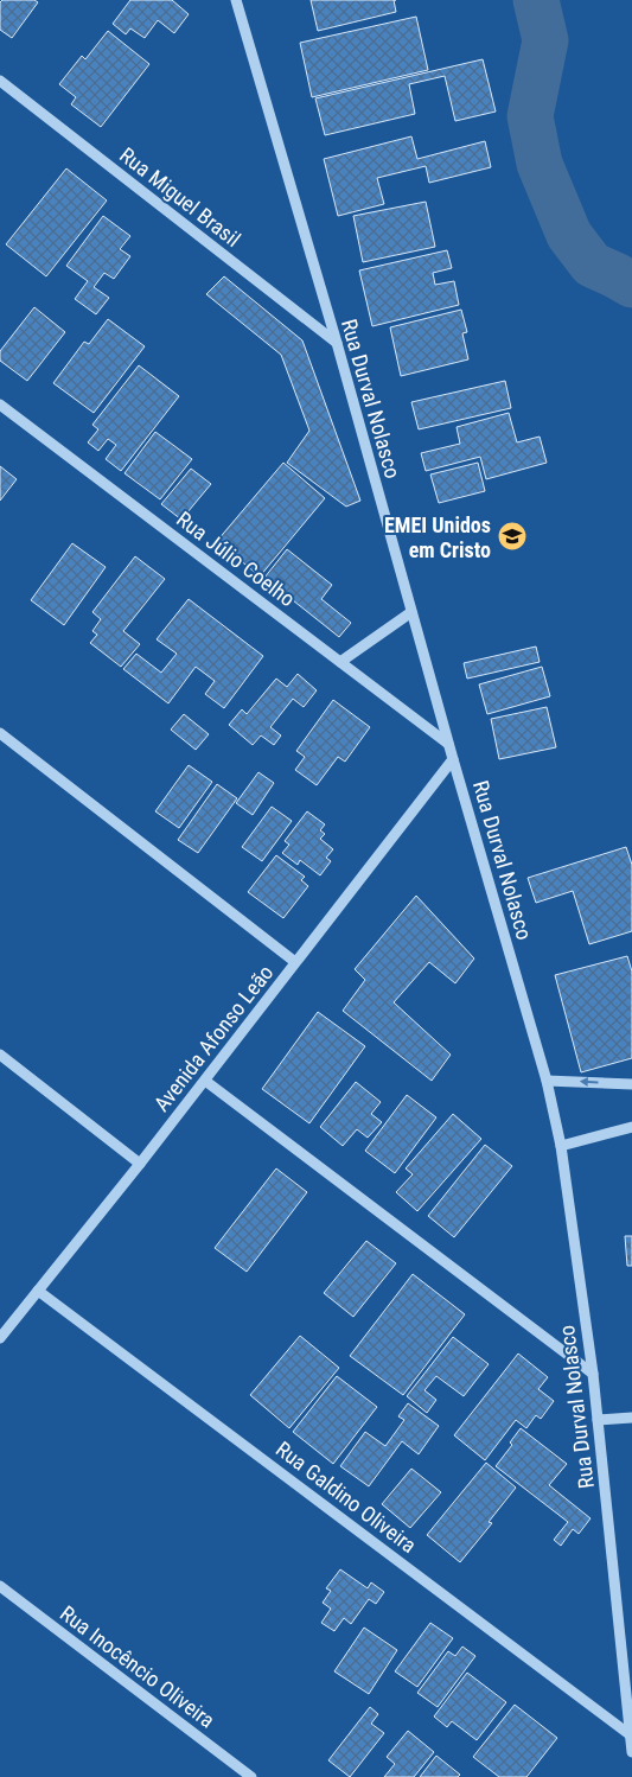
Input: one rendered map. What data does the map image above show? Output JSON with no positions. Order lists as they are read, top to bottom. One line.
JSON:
{"streets":{"street":["Rua Miguel Brasil","Rua Durval Nolasco","Rua Júlio Coelho","Avenida Afonso Leão","Rua Galdino Oliveira","Rua Inocêncio Oliveira"]},"crossings":[["Rua Miguel Brasil","Rua Durval Nolasco"],["Rua Durval Nolasco","Rua Júlio Coelho"],["Rua Durval Nolasco","Avenida Afonso Leão"],["Rua Durval Nolasco","Rua Galdino Oliveira"],["Avenida Afonso Leão","Rua Galdino Oliveira"]],"places":{"school or university":["EMEI Unidos em Cristo"]}}
